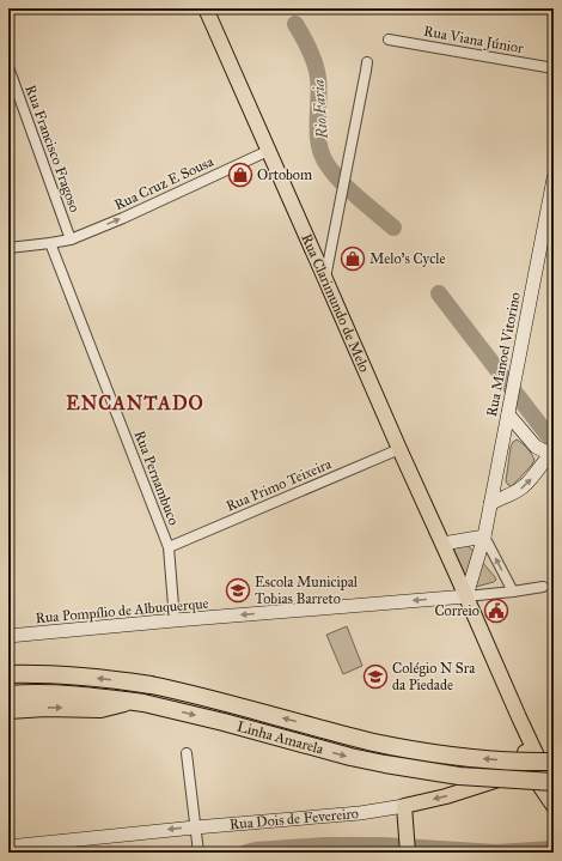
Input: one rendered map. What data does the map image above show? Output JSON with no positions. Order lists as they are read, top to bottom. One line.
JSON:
{"streets":{"highway":["Linha Amarela"],"main road":["Rua Clarimundo de Melo","Rua Dois de Fevereiro"],"street":["Rua Viana Júnior","Rua Francisco Fragoso","Rua Cruz E Sousa","Rua Manoel Vitorino","Rua Pernambuco","Rua Primo Teixeira","Rua Pompílio de Albuquerque"]},"crossings":[["Rua Francisco Fragoso","Rua Cruz E Sousa"],["Rua Cruz E Sousa","Rua Clarimundo de Melo"],["Rua Cruz E Sousa","Rua Pernambuco"],["Rua Clarimundo de Melo","Rua Manoel Vitorino"],["Rua Clarimundo de Melo","Rua Primo Teixeira"],["Rua Clarimundo de Melo","Rua Pompílio de Albuquerque"],["Rua Manoel Vitorino","Rua Pompílio de Albuquerque"],["Rua Pernambuco","Rua Primo Teixeira"],["Rua Pernambuco","Rua Pompílio de Albuquerque"]],"one_way":["Rua Cruz E Sousa","Rua Pompílio de Albuquerque","Rua Dois de Fevereiro"],"districts":["ENCANTADO"],"water":["Rio Faria"],"places":{"shop":["Ortobom","Melo's Cycle"],"school or university":["Escola Municipal Tobias Barreto","Colégio N Sra da Piedade"],"public building":["Correio"]}}
